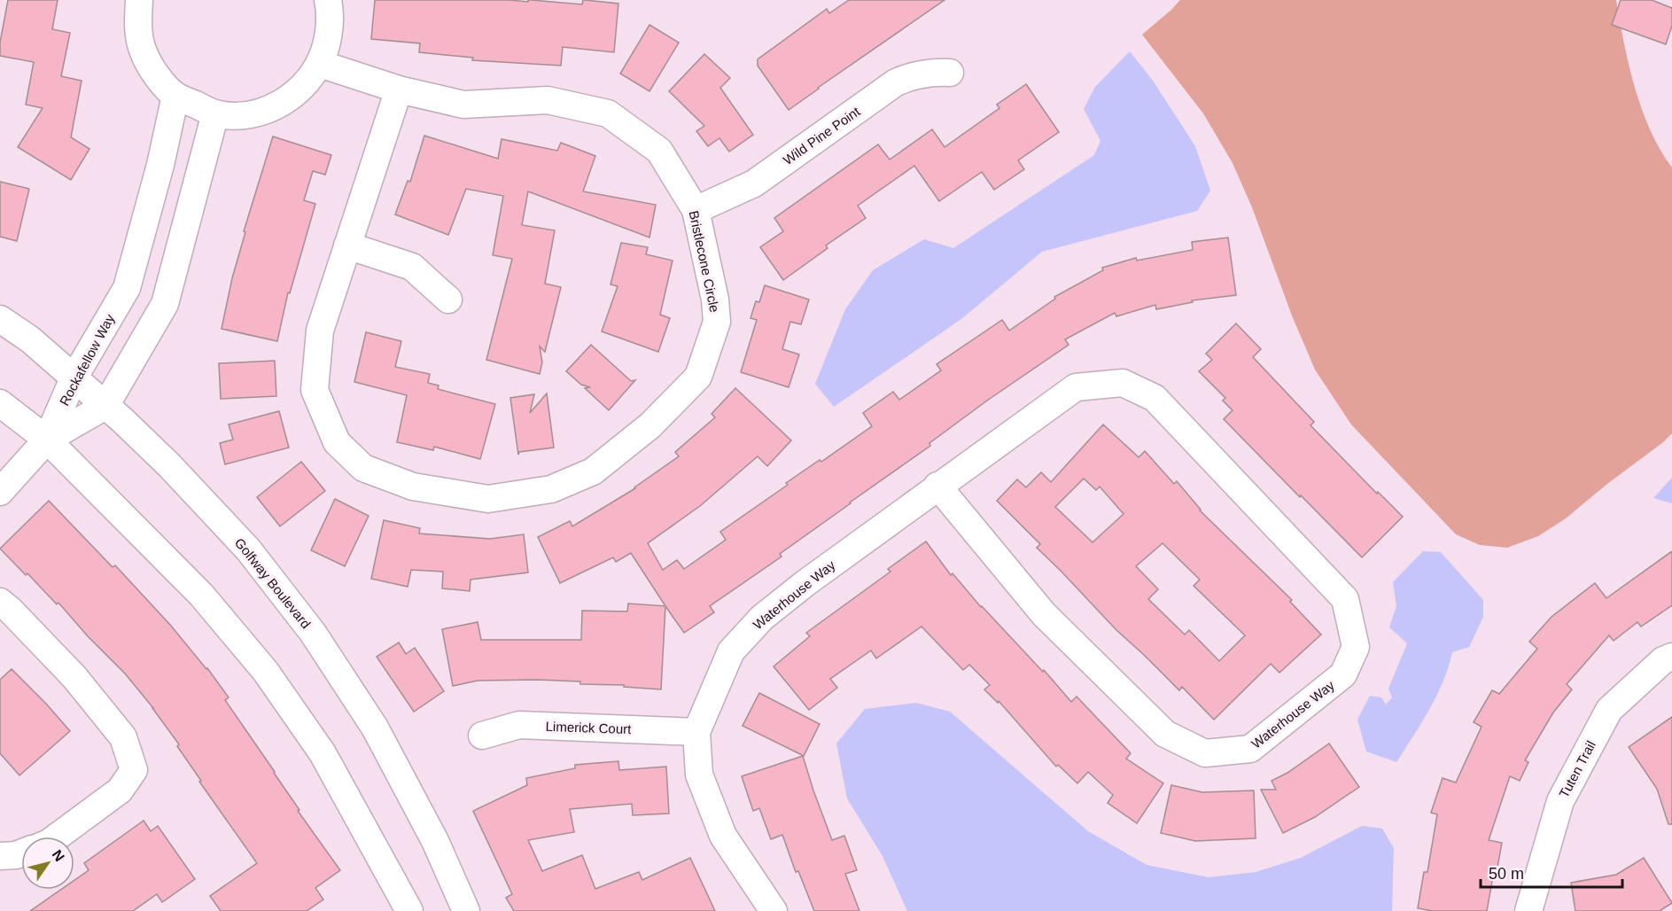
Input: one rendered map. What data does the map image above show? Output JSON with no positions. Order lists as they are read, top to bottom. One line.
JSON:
{"streets":{"street":["Wild Pine Point","Bristlecone Circle","Rockafellow Way","Golfway Boulevard","Waterhouse Way","Limerick Court","Tuten Trail"]},"crossings":[["Wild Pine Point","Bristlecone Circle"],["Rockafellow Way","Golfway Boulevard"],["Waterhouse Way","Limerick Court"]],"scale_bar":"50 m","north":"top right"}
